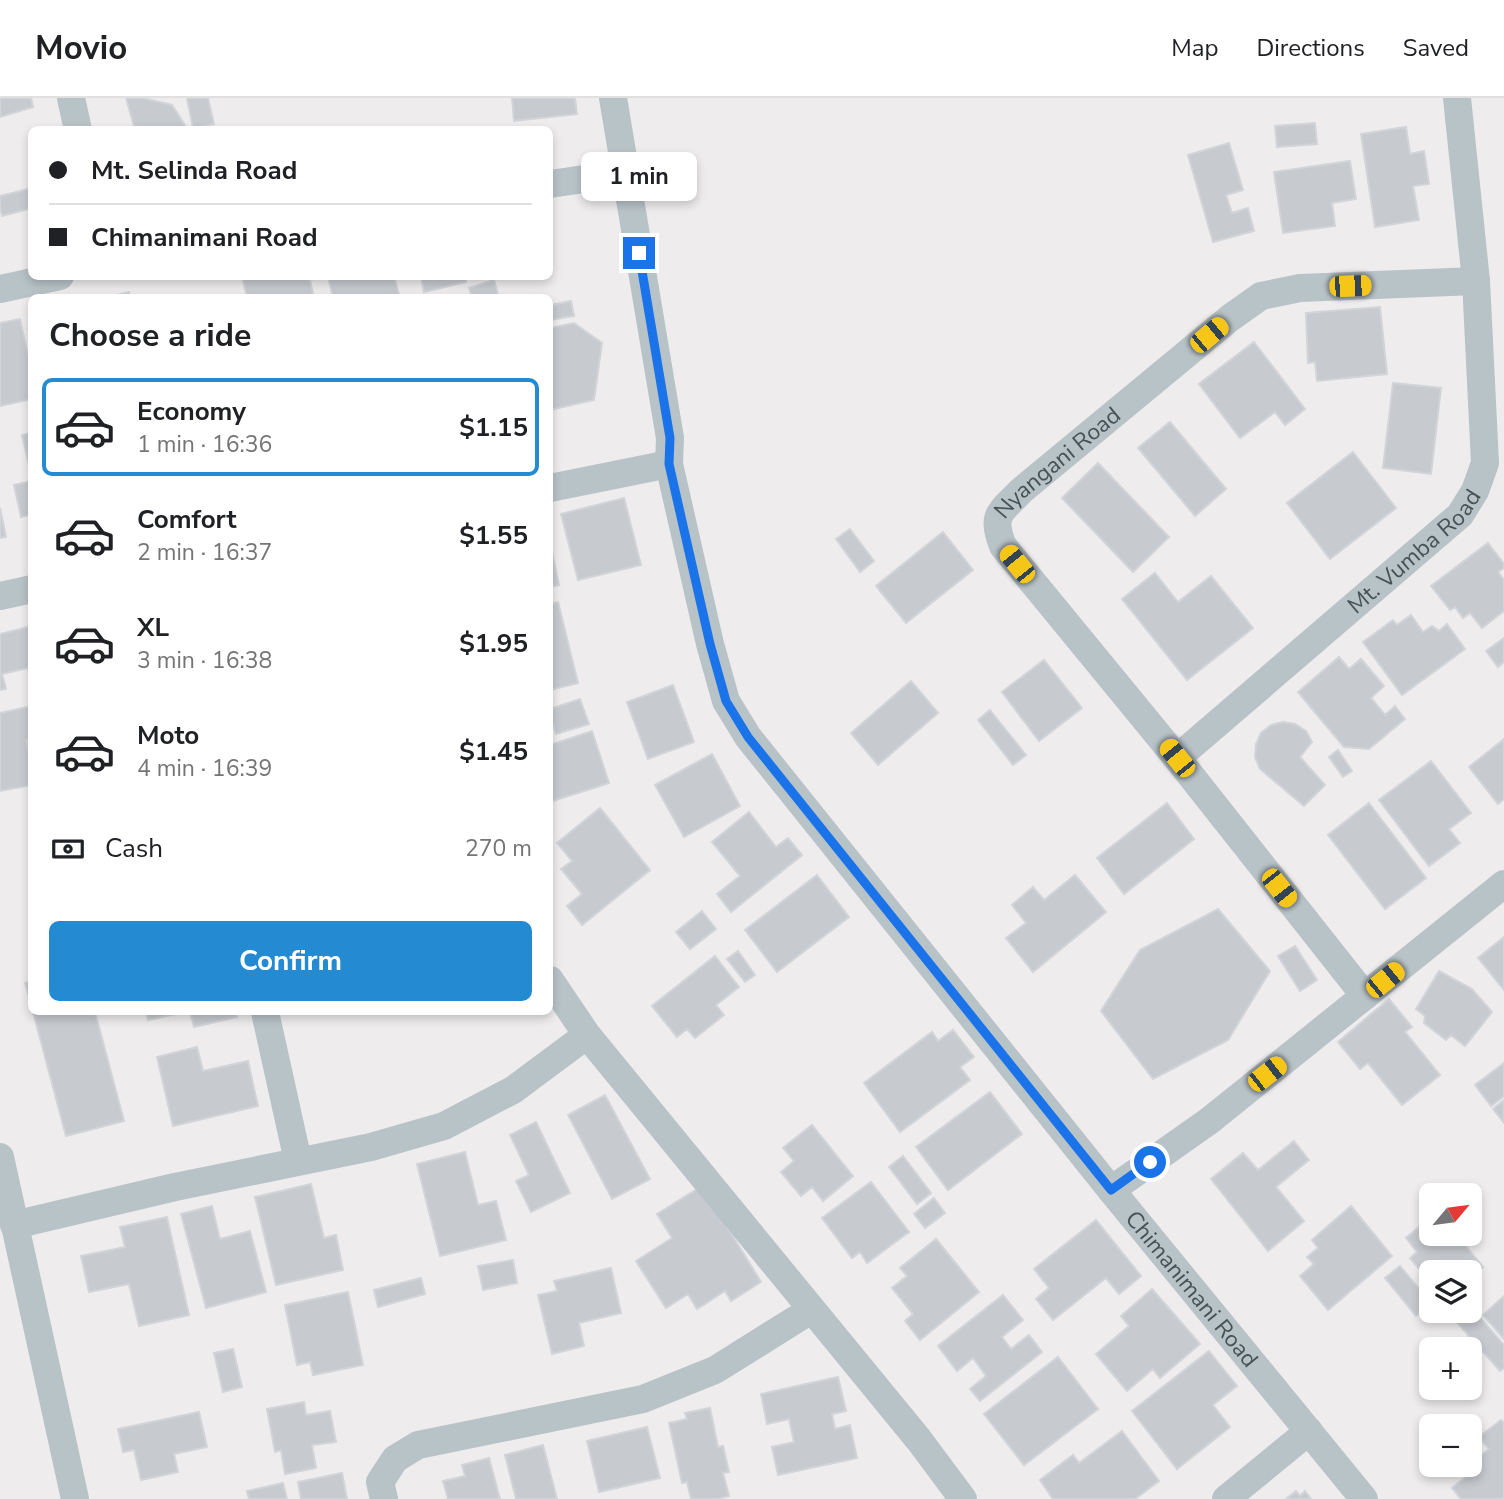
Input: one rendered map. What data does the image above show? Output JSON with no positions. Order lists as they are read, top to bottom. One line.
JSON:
{"streets":{"street":["Nyangani Road","Mt. Vumba Road","Chimanimani Road"]},"crossings":[["Nyangani Road","Mt. Vumba Road"]],"north":"top right","page":{"header":"Movio","nav":["Map","Directions","Saved"],"banner":["Mt. Selinda Road","Chimanimani Road"],"bubble":"1 min","heading":"Choose a ride","list":[{"name":"Economy","note":"1 min · 16:36","value":"$1.15"},{"name":"Comfort","note":"2 min · 16:37","value":"$1.55"},{"name":"XL","note":"3 min · 16:38","value":"$1.95"},{"name":"Moto","note":"4 min · 16:39","value":"$1.45"}],"pay":["Cash","270 m"],"buttons":"Confirm","map_buttons":["+","−"]}}
